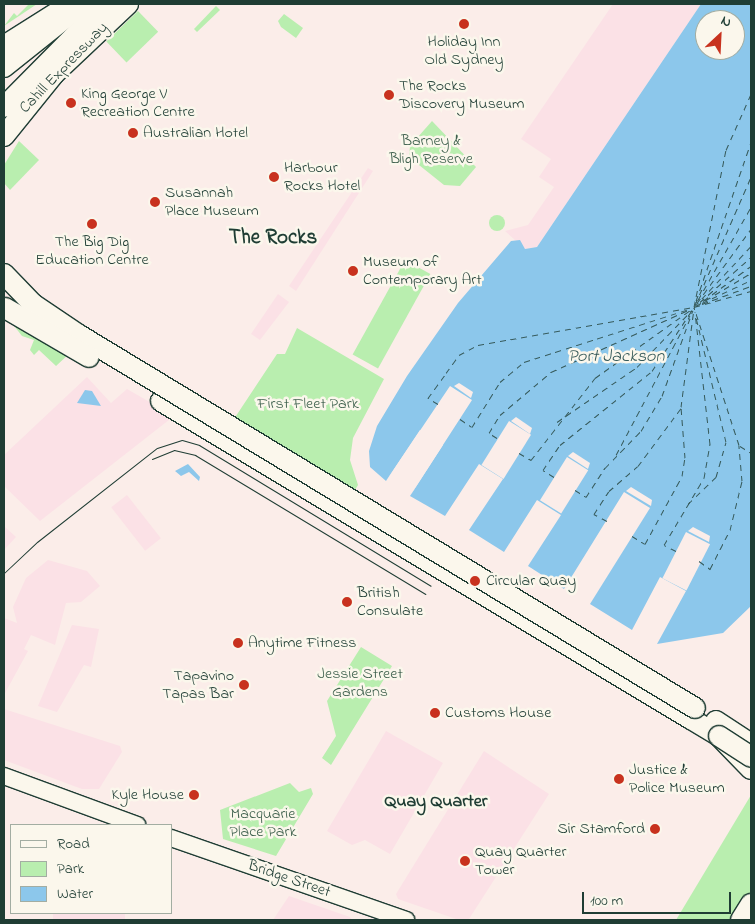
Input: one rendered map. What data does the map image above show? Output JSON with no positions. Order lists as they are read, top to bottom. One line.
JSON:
{"streets":{"highway":["Cahill Expressway"],"main road":["Bridge Street"]},"districts":["The Rocks","Quay Quarter"],"water":["Port Jackson"],"parks":["Barney & Bligh Reserve","First Fleet Park","Jessie Street Gardens","Macquarie Place Park"],"places":["Holiday Inn Old Sydney","The Rocks Discovery Museum","King George V Recreation Centre","Australian Hotel","Harbour Rocks Hotel","Susannah Place Museum","The Big Dig Education Centre","Museum of Contemporary Art","Circular Quay","British Consulate","Anytime Fitness","Tapavino Tapas Bar","Customs House","Justice & Police Museum","Kyle House","Sir Stamford","Quay Quarter Tower"],"legend":["Road","Park","Water"],"scale_bar":"100 m","north":"top right"}
